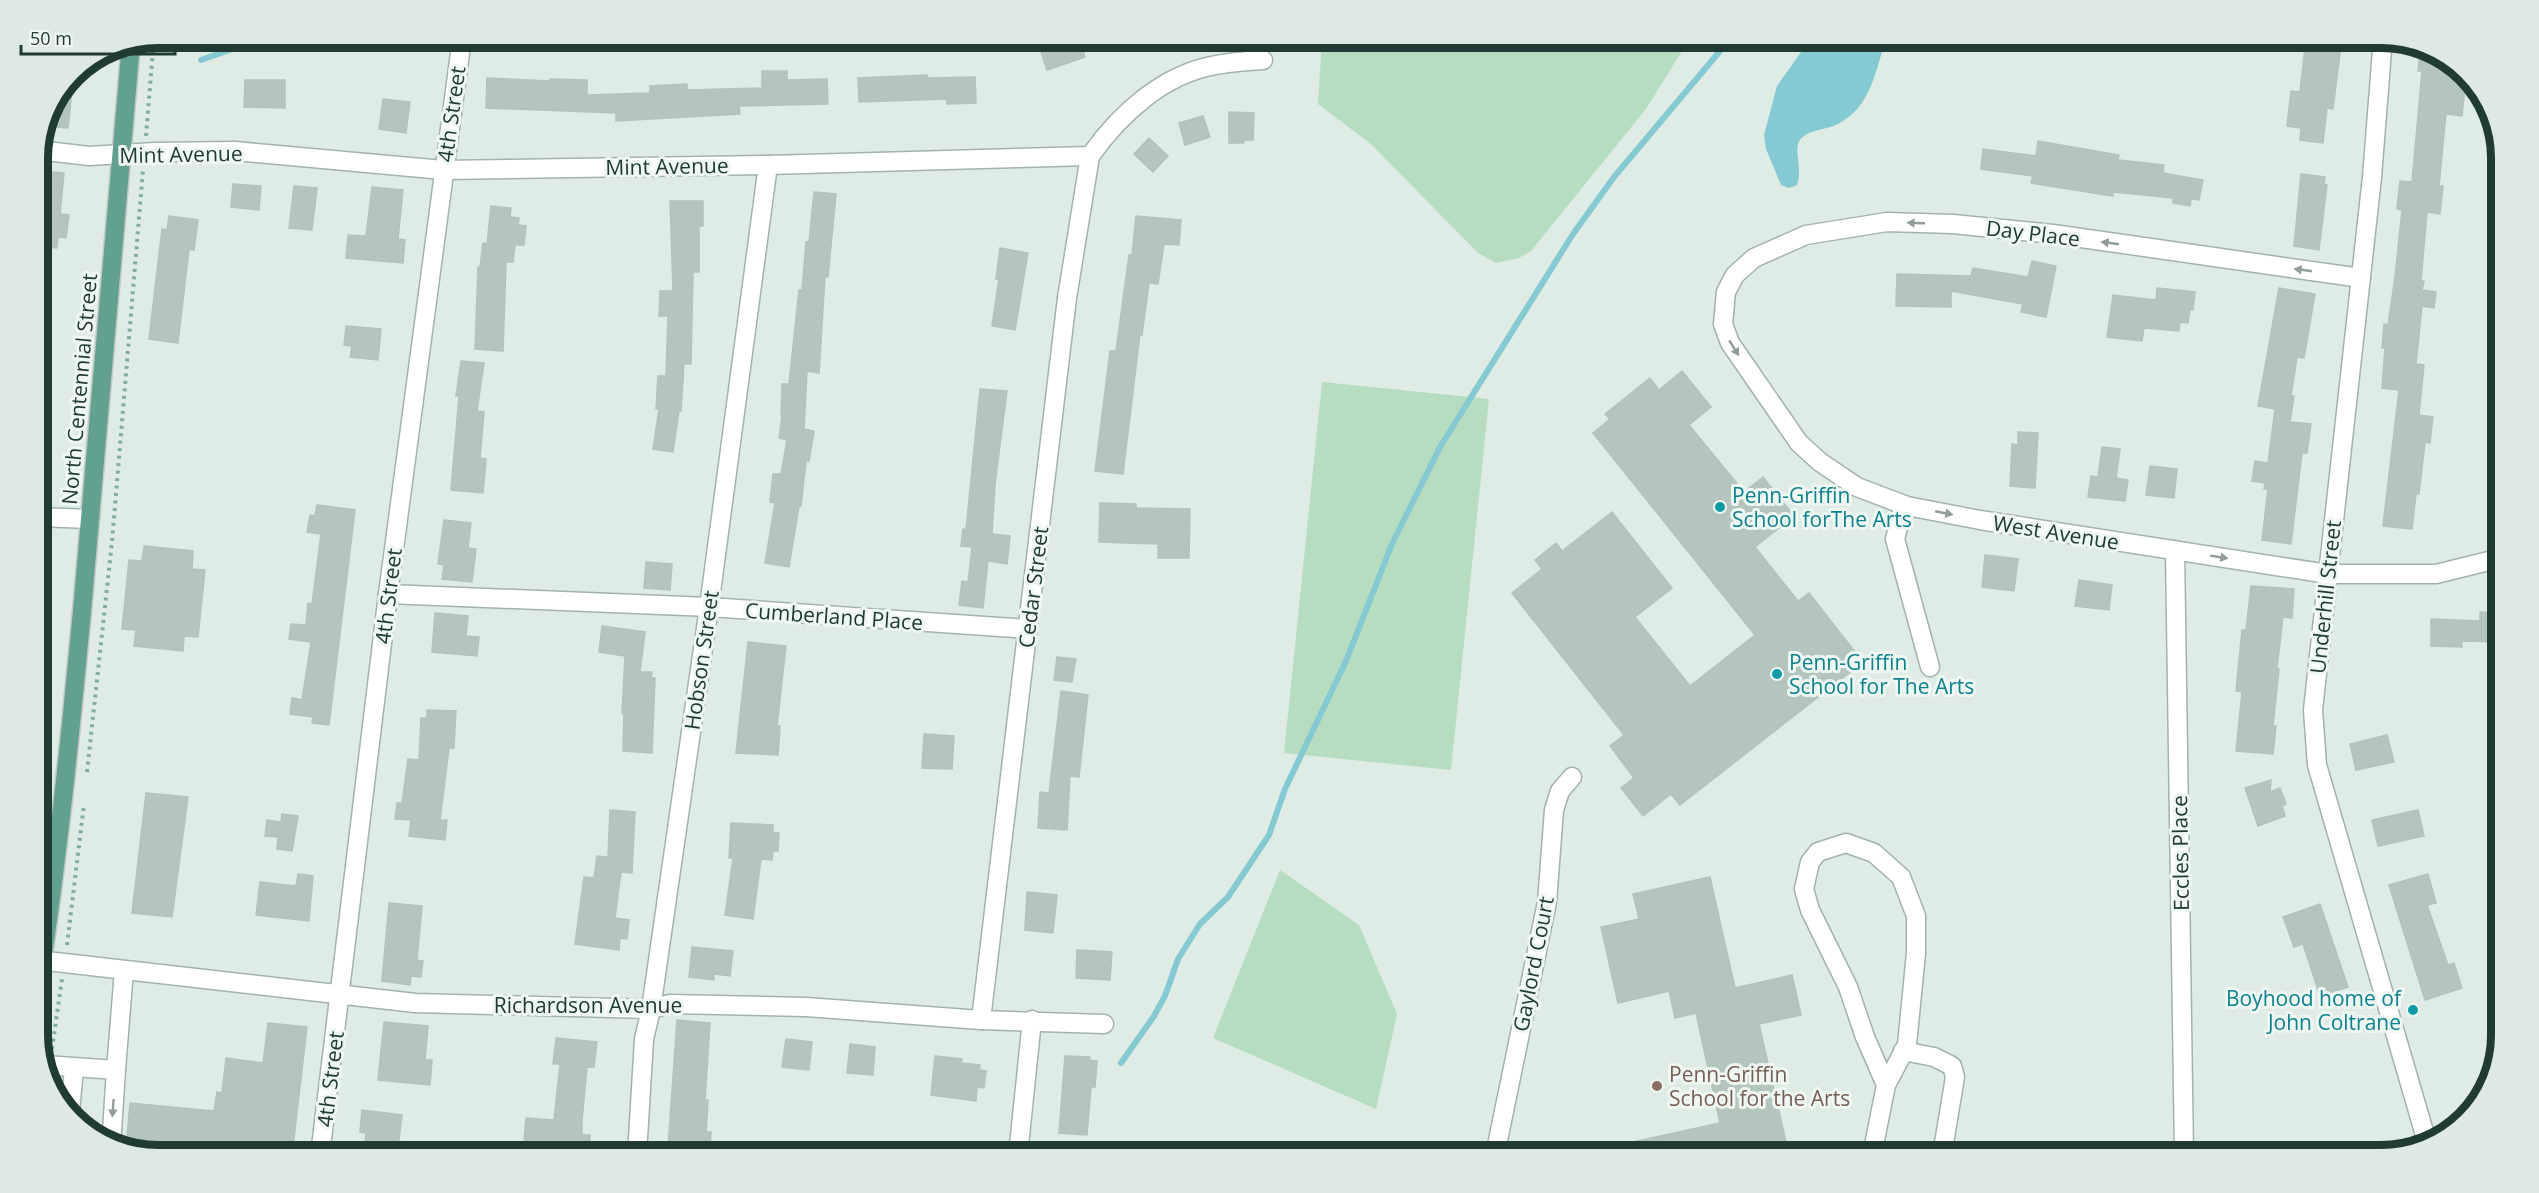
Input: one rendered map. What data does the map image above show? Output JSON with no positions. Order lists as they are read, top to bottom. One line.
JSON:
{"streets":{"main road":["North Centennial Street"],"street":["4th Street","Mint Avenue","Day Place","West Avenue","Cedar Street","Underhill Street","Cumberland Place","Hobson Street","Eccles Place","Gaylord Court","Richardson Avenue"]},"crossings":[["4th Street","Mint Avenue"],["4th Street","Cumberland Place"],["4th Street","Richardson Avenue"],["Mint Avenue","North Centennial Street"],["Mint Avenue","Cedar Street"],["Mint Avenue","Hobson Street"],["Day Place","West Avenue"],["Day Place","Underhill Street"],["West Avenue","Underhill Street"],["West Avenue","Eccles Place"],["Cedar Street","Cumberland Place"],["Cedar Street","Richardson Avenue"],["Cumberland Place","Hobson Street"],["Hobson Street","Richardson Avenue"]],"one_way":["Day Place","West Avenue"],"places":["Penn-Griffin School forThe Arts","Penn-Griffin School for The Arts","Boyhood home of John Coltrane","Penn-Griffin School for the Arts"],"scale_bar":"50 m"}
